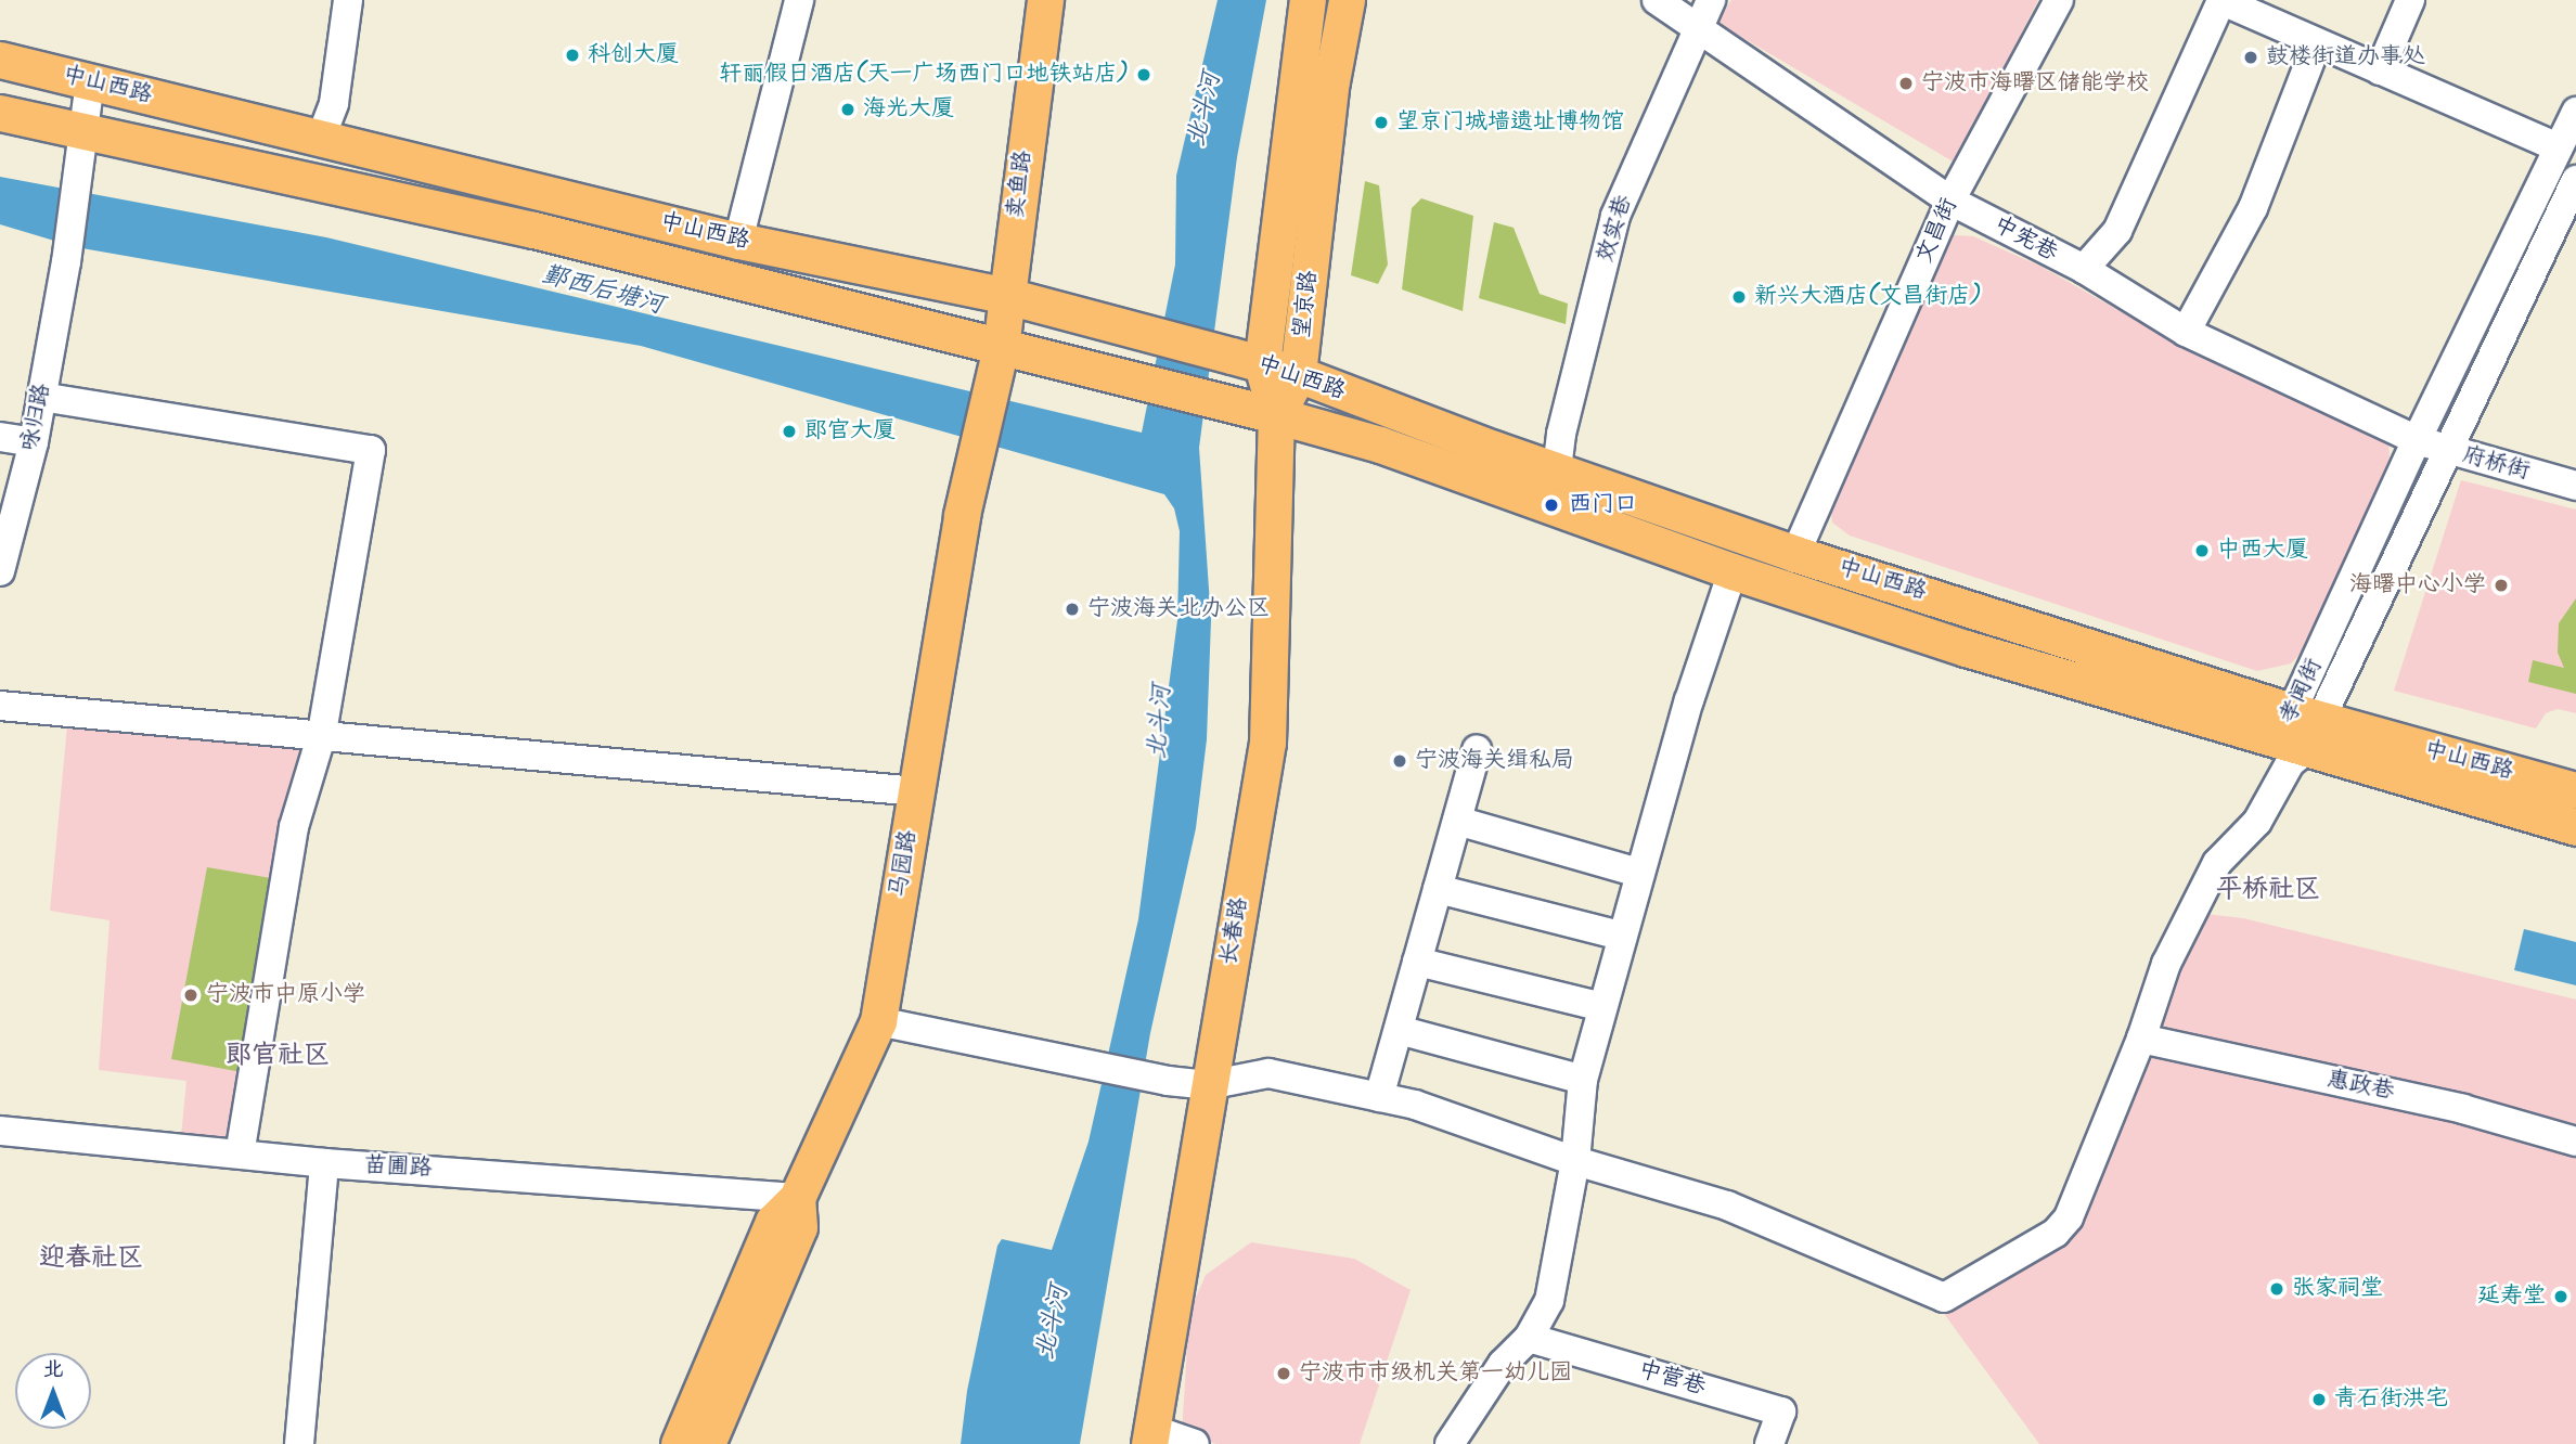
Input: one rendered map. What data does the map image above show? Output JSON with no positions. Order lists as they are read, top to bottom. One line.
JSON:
{"streets":{"main road":["中山西路","卖鱼路","望京路","马园路","长春路"],"street":["效实巷","文昌街","中宪巷","咏归路","府桥街","孝闻街","惠政巷","苗圃路","中营巷"]},"crossings":[["中山西路","卖鱼路"],["中山西路","效实巷"],["中山西路","文昌街"],["中山西路","望京路"],["中山西路","咏归路"],["中山西路","孝闻街"],["中山西路","长春路"],["卖鱼路","马园路"],["效实巷","中宪巷"],["文昌街","中宪巷"],["中宪巷","府桥街"],["中宪巷","孝闻街"],["望京路","长春路"],["府桥街","孝闻街"],["马园路","苗圃路"]],"districts":["平桥社区","郎官社区","迎春社区"],"water":["北斗河","鄞西后塘河"],"places":["科创大厦","鼓楼街道办事处","轩丽假日酒店(天一广场西门口地铁站店)","宁波市海曙区储能学校","海光大厦","望京门城墙遗址博物馆","新兴大酒店(文昌街店)","郎官大厦","西门口","中西大厦","海曙中心小学","宁波海关北办公区","宁波海关缉私局","宁波市中原小学","张家祠堂","延寿堂","宁波市市级机关第一幼儿园","青石街洪宅"],"north":"top"}
